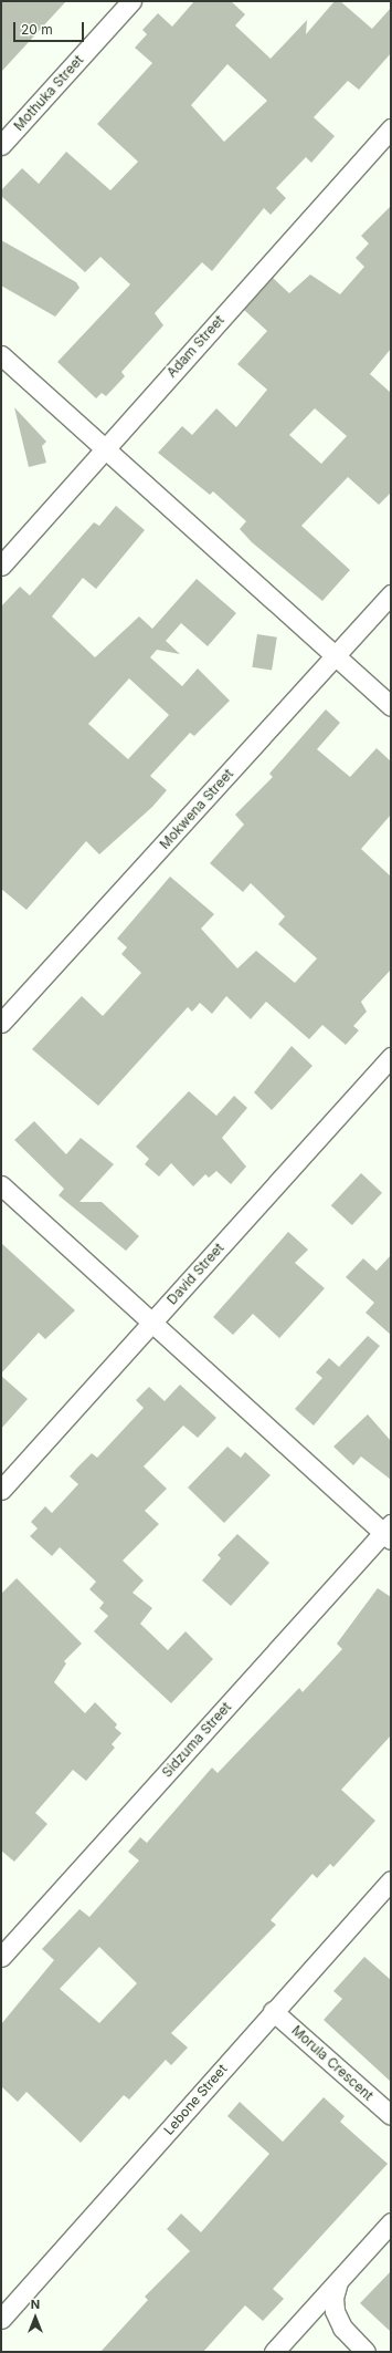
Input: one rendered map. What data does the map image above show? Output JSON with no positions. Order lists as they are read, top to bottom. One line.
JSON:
{"streets":{"street":["Mothuka Street","Adam Street","Mokwena Street","David Street","Sidzuma Street","Morula Crescent","Lebone Street"]},"crossings":[["Morula Crescent","Lebone Street"]],"scale_bar":"20 m","north":"top"}
